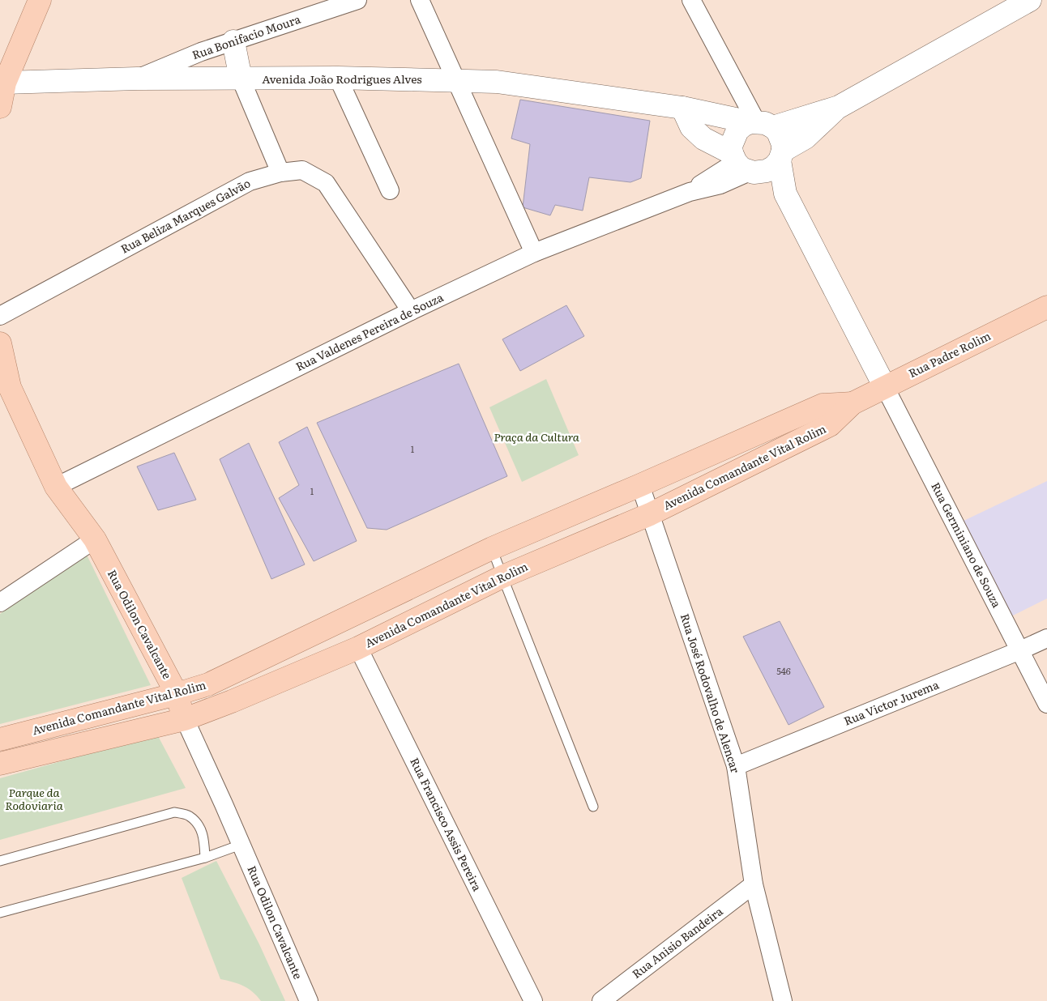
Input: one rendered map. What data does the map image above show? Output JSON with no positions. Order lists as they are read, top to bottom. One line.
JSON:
{"streets":{"main road":["Avenida João Rodrigues Alves","Rua Padre Rolim","Avenida Comandante Vital Rolim","Rua Odilon Cavalcante"],"street":["Rua Bonifacio Moura","Rua Beliza Marques Galvão","Rua Valdenes Pereira de Souza","Rua Germiniano de Souza","Rua José Rodovalho de Alencar","Rua Victor Jurema","Rua Francisco Assis Pereira","Rua Anisio Bandeira"]},"crossings":[["Rua Bonifacio Moura","Avenida João Rodrigues Alves"],["Avenida João Rodrigues Alves","Rua Valdenes Pereira de Souza"],["Rua Beliza Marques Galvão","Rua Valdenes Pereira de Souza"],["Rua Valdenes Pereira de Souza","Rua Odilon Cavalcante"],["Rua Padre Rolim","Avenida Comandante Vital Rolim"],["Rua Padre Rolim","Rua Germiniano de Souza"],["Avenida Comandante Vital Rolim","Rua Odilon Cavalcante"],["Avenida Comandante Vital Rolim","Rua José Rodovalho de Alencar"],["Avenida Comandante Vital Rolim","Rua Francisco Assis Pereira"],["Rua Germiniano de Souza","Rua Victor Jurema"],["Rua José Rodovalho de Alencar","Rua Victor Jurema"],["Rua José Rodovalho de Alencar","Rua Anisio Bandeira"]],"parks":["Praça da Cultura","Parque da Rodoviaria"],"house_numbers":["1","1","546"]}
